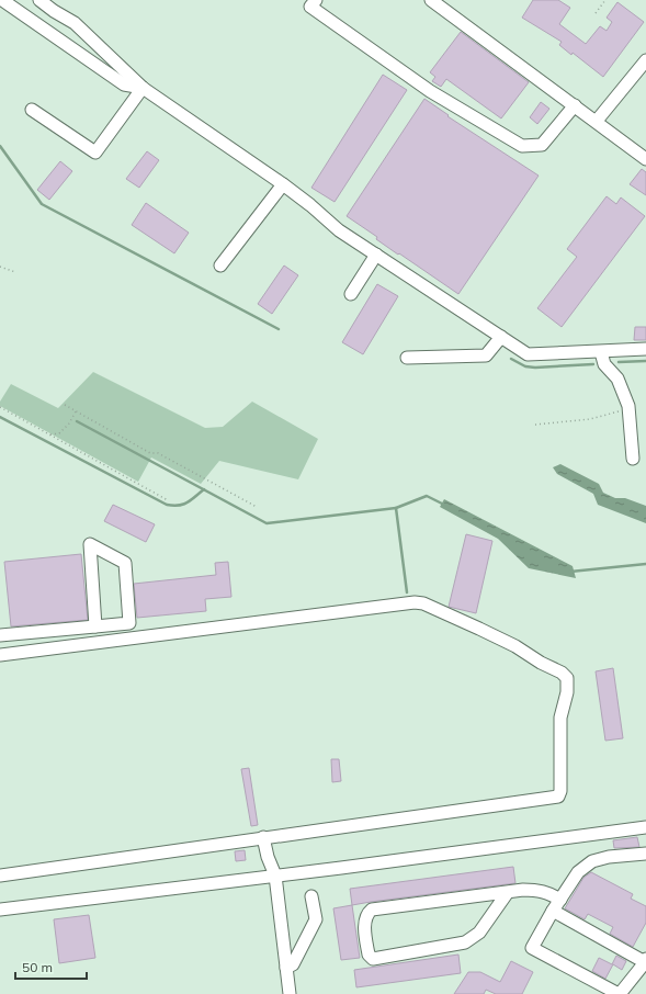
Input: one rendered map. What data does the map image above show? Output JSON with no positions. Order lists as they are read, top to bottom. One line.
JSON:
{"scale_bar":"50 m"}
